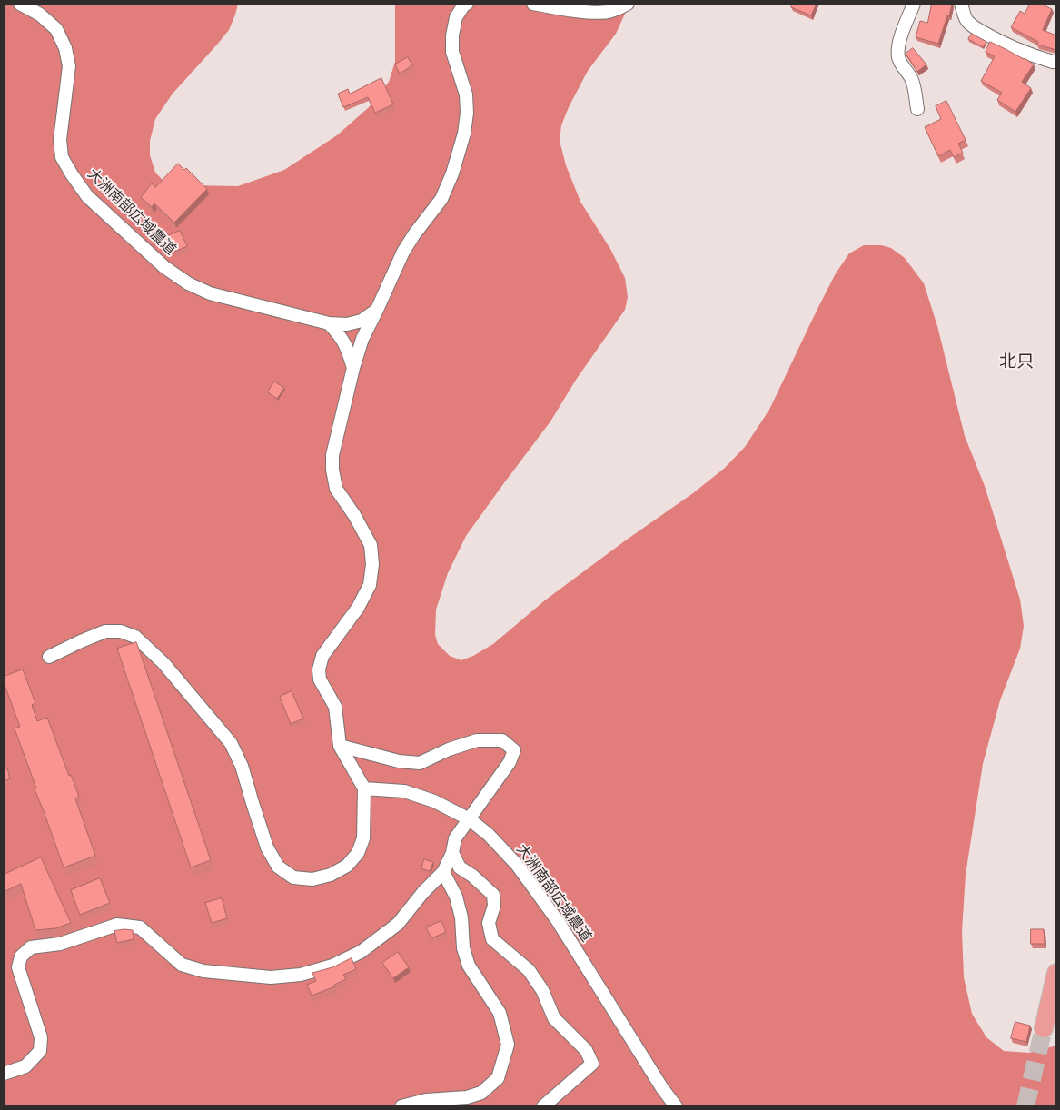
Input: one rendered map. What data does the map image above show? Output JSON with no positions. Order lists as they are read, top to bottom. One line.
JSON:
{"streets":{"street":["大洲南部広域農道"]},"districts":["北只"]}
